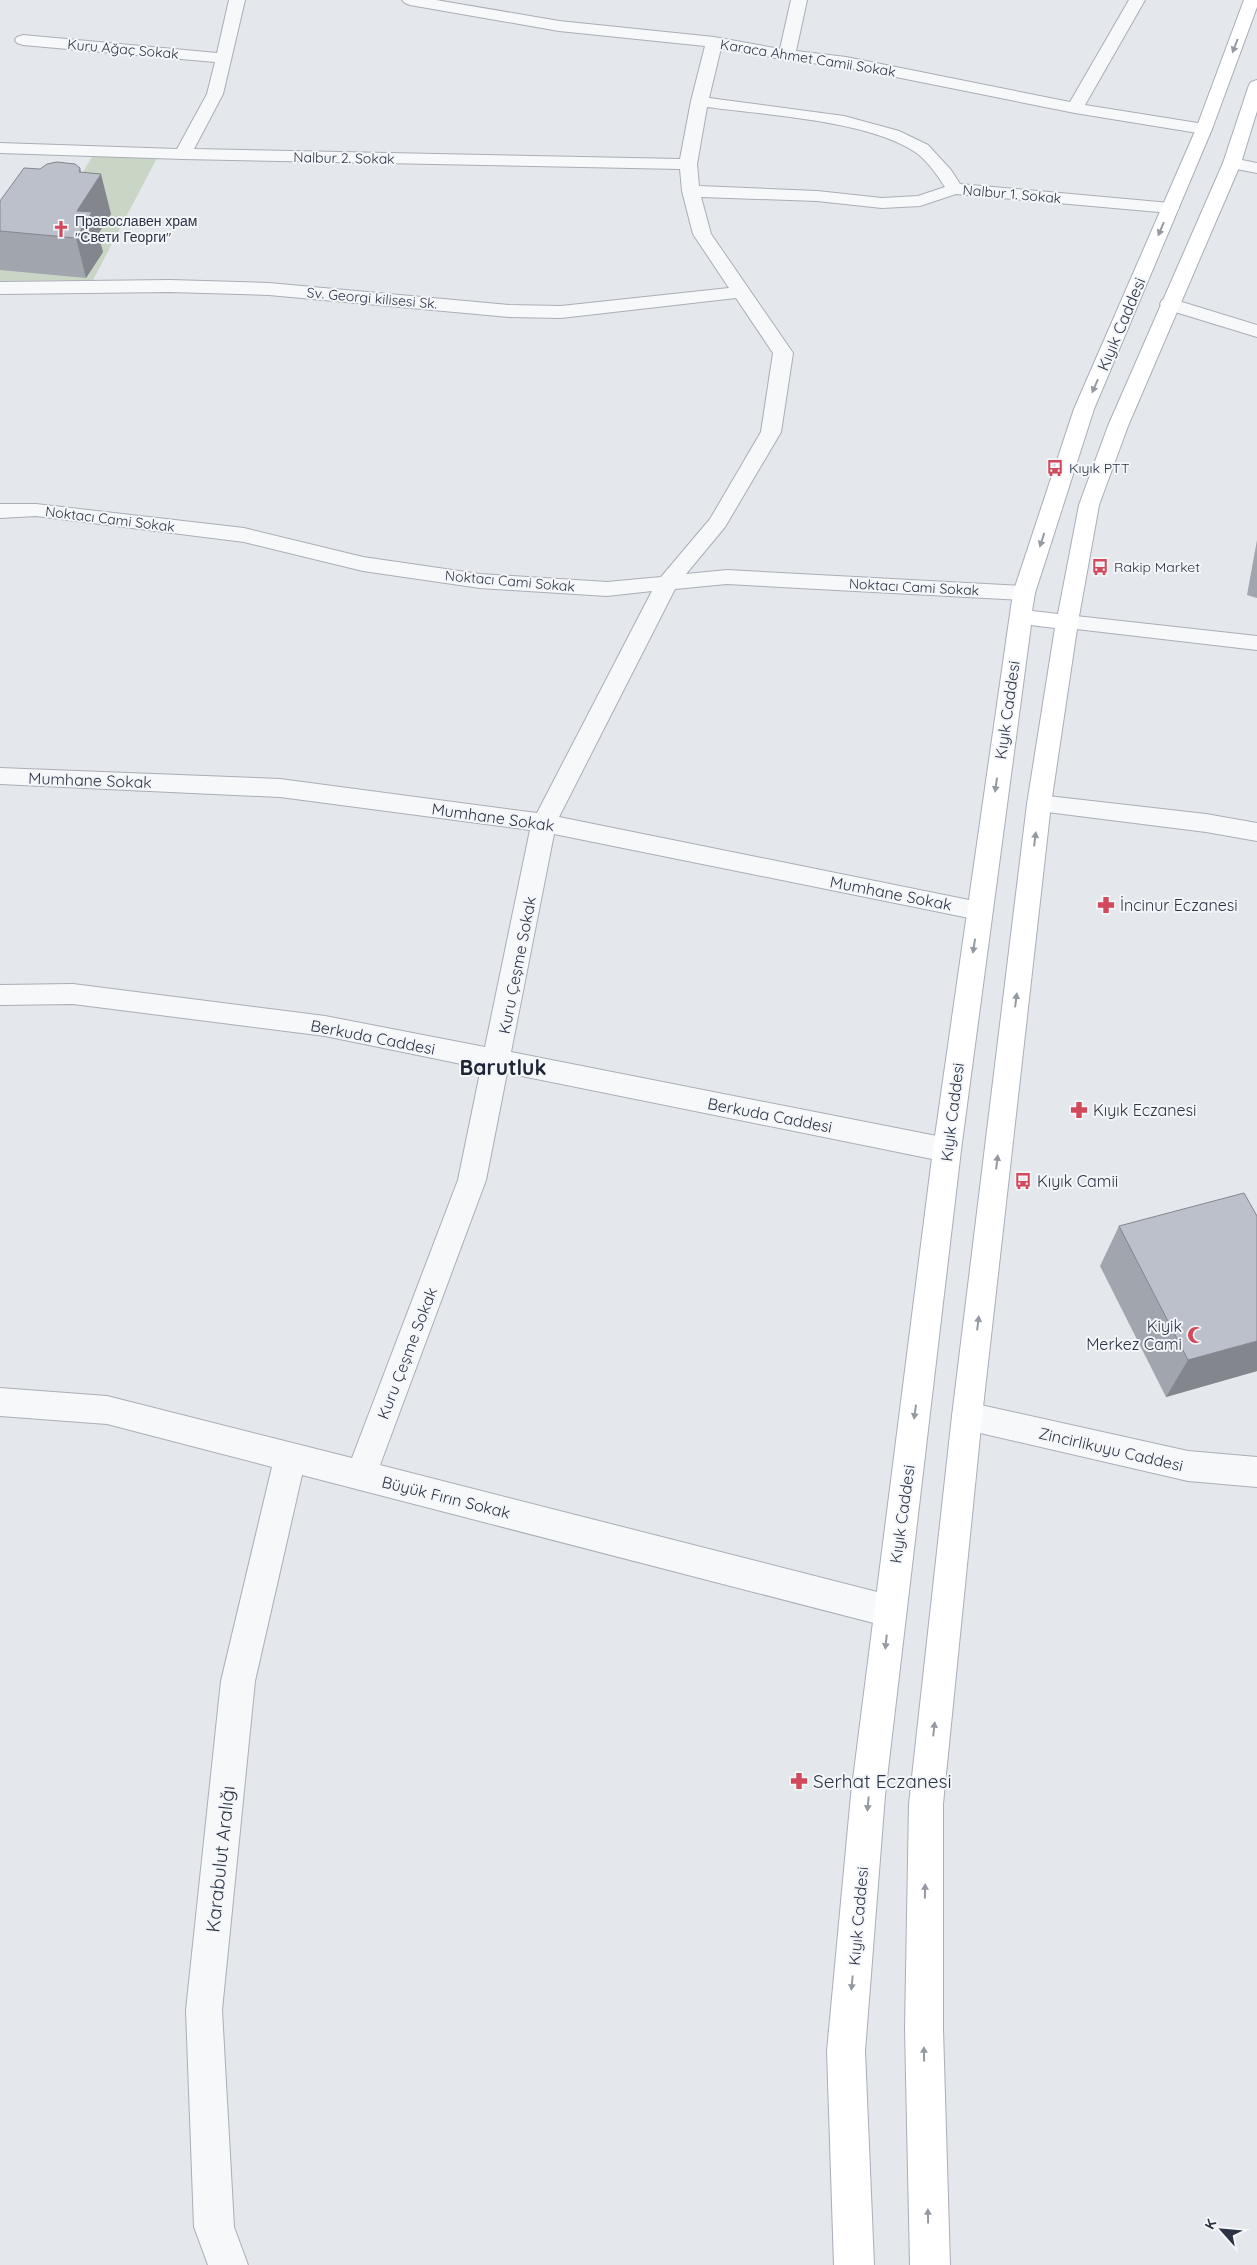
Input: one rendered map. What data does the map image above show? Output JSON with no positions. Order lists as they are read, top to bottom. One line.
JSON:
{"streets":{"main road":["Kıyık Caddesi"],"street":["Kuru Ağaç Sokak","Karaca Ahmet Camii Sokak","Nalbur 2. Sokak","Nalbur 1. Sokak","Sv. Georgi kilisesi Sk.","Noktacı Cami Sokak","Mumhane Sokak","Kuru Çeşme Sokak","Berkuda Caddesi","Zincirlikuyu Caddesi","Büyük Fırın Sokak","Karabulut Aralığı"]},"crossings":[["Karaca Ahmet Camii Sokak","Kıyık Caddesi"],["Karaca Ahmet Camii Sokak","Kuru Çeşme Sokak"],["Nalbur 2. Sokak","Kuru Çeşme Sokak"],["Nalbur 1. Sokak","Kıyık Caddesi"],["Nalbur 1. Sokak","Kuru Çeşme Sokak"],["Sv. Georgi kilisesi Sk.","Kuru Çeşme Sokak"],["Kıyık Caddesi","Noktacı Cami Sokak"],["Kıyık Caddesi","Mumhane Sokak"],["Kıyık Caddesi","Berkuda Caddesi"],["Kıyık Caddesi","Zincirlikuyu Caddesi"],["Kıyık Caddesi","Büyük Fırın Sokak"],["Noktacı Cami Sokak","Kuru Çeşme Sokak"],["Mumhane Sokak","Kuru Çeşme Sokak"],["Kuru Çeşme Sokak","Berkuda Caddesi"],["Kuru Çeşme Sokak","Büyük Fırın Sokak"],["Büyük Fırın Sokak","Karabulut Aralığı"]],"districts":["Barutluk"],"places":{"church":["Православен храм \"Свети Георги\""],"bus stop":["Kıyık PTT","Rakip Market","Kıyık Camii"],"pharmacy":["İncinur Eczanesi","Kıyık Eczanesi","Serhat Eczanesi"],"mosque":["Kiyik Merkez Cami"]},"north":"top left"}
